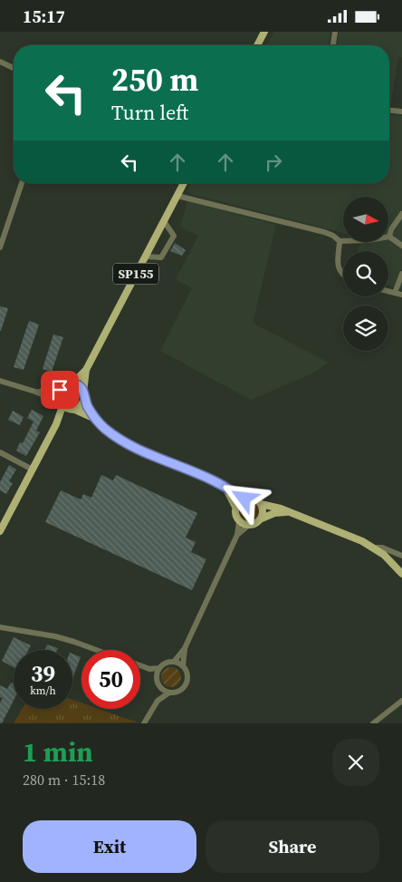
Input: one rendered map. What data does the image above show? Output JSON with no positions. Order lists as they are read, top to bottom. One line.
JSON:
{"streets":{"main road":["SP155"]},"north":"right","page":{"status":"15:17","turn":["250 m","Turn left"],"speed":"39 km/h","limit":"50","heading":["1 min","280 m · 15:18"],"buttons":["Exit","Share"]}}
